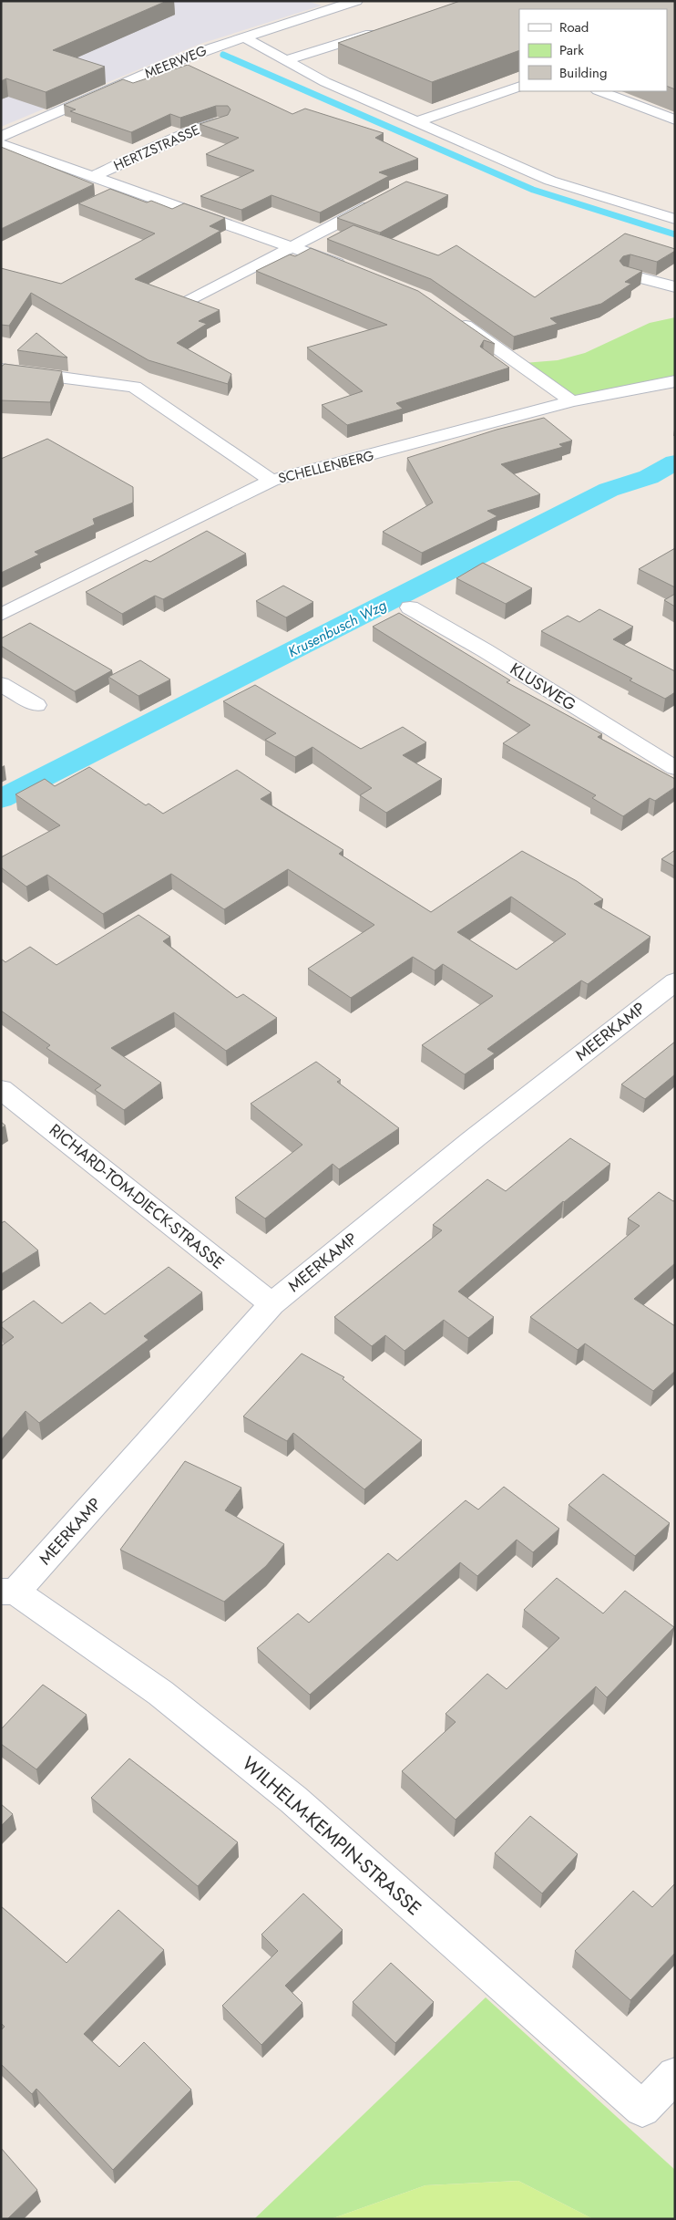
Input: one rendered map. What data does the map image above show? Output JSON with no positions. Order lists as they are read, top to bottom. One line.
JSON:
{"streets":{"street":["MEERWEG","HERTZSTRASSE","SCHELLENBERG","KLUSWEG","MEERKAMP","RICHARD-TOM-DIECK-STRASSE","WILHELM-KEMPIN-STRASSE"]},"crossings":[["MEERKAMP","RICHARD-TOM-DIECK-STRASSE"],["MEERKAMP","WILHELM-KEMPIN-STRASSE"]],"water":["Krusenbusch Wzg"],"legend":["Road","Park","Building"]}
